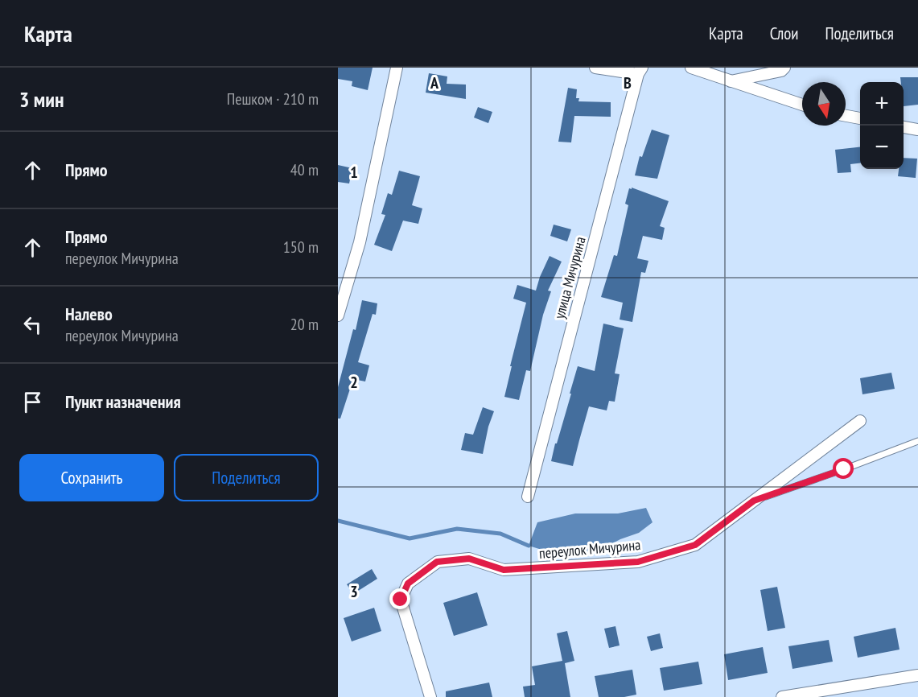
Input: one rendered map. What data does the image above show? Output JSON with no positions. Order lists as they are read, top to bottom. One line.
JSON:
{"streets":{"street":["улица Мичурина","переулок Мичурина"]},"north":"bottom","page":{"header":"Карта","nav":["Карта","Слои","Поделиться"],"heading":["3 мин","Пешком · 210 m"],"map_buttons":["+","−"],"list":[["Прямо","40 m"],["Прямо","переулок Мичурина","150 m"],["Налево","переулок Мичурина","20 m"],"Пункт назначения"],"buttons":["Сохранить","Поделиться"]},"grid":{"columns":["A","B"],"rows":["1","2","3"]}}
